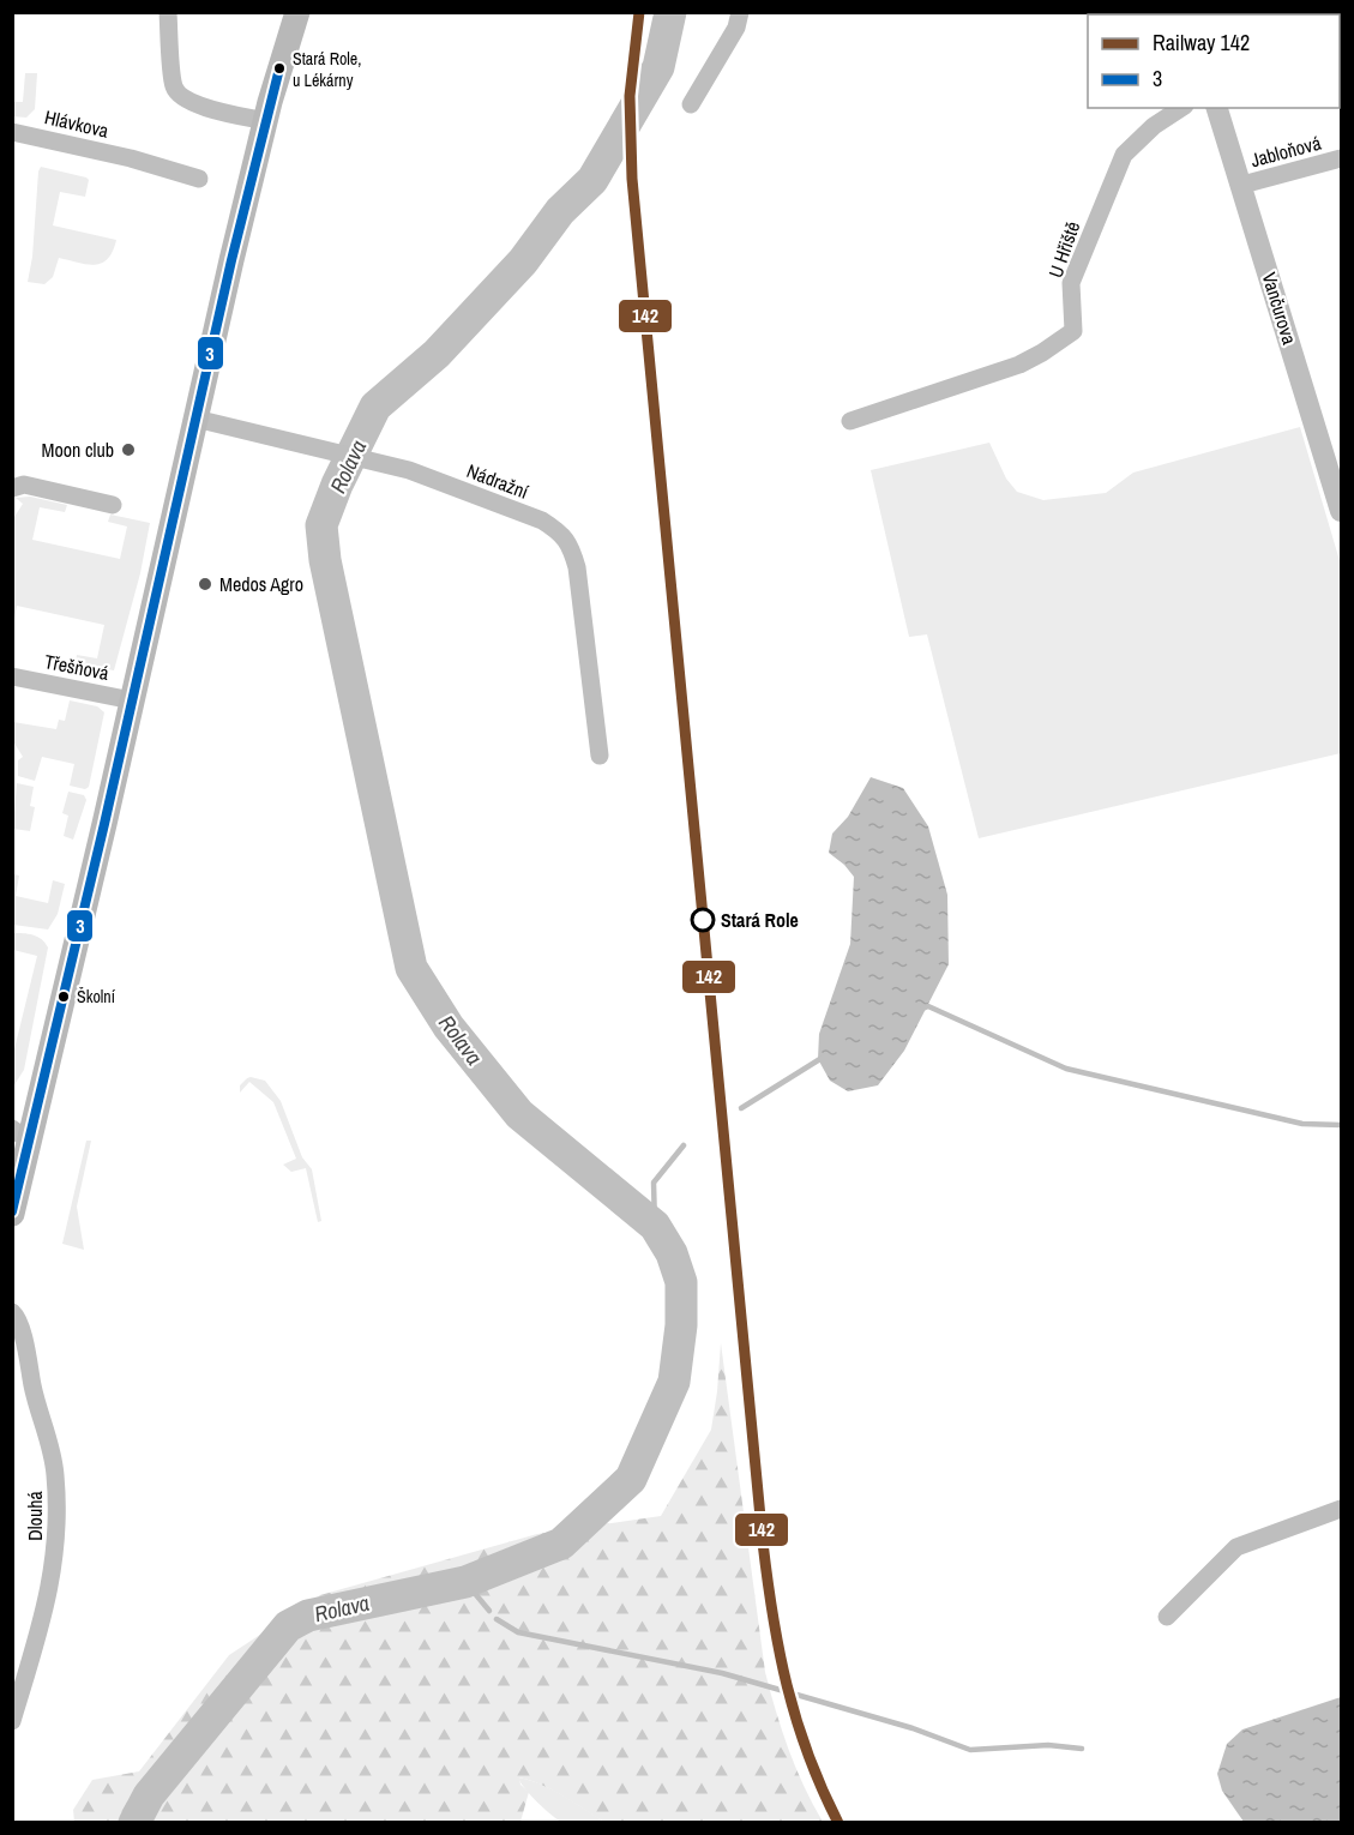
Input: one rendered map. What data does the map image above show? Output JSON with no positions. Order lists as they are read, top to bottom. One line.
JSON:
{"streets":{"street":["Hlávkova","Jabloňová","U Hřiště","Vančurova","Nádražní","Třešňová","Dlouhá"]},"crossings":[["Jabloňová","Vančurova"]],"water":["Rolava"],"places":["Stará Role, u Lékárny","Moon club","Medos Agro","Stará Role","Školní"],"lines":["rail line 142","transit line 3"],"legend":["Railway 142","3"]}
